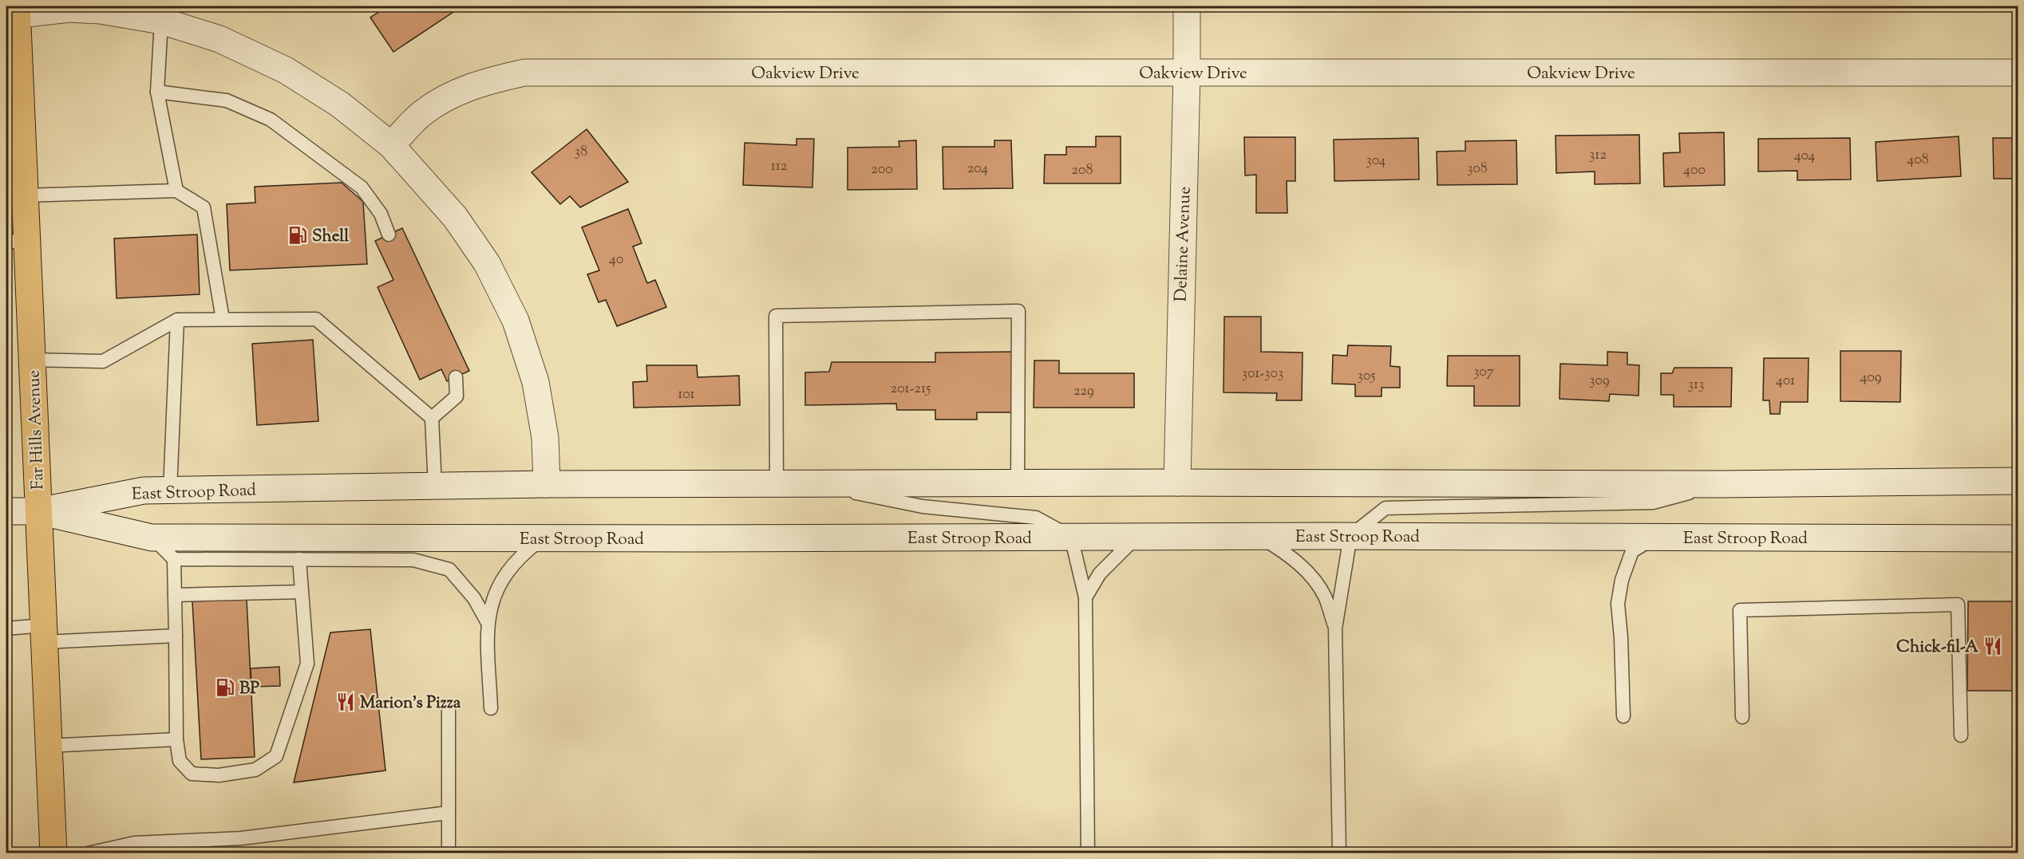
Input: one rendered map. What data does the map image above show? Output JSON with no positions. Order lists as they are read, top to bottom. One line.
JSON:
{"streets":{"main road":["Oakview Drive","Delaine Avenue","Far Hills Avenue","East Stroop Road"]},"crossings":[["Oakview Drive","Delaine Avenue"],["Delaine Avenue","East Stroop Road"],["Far Hills Avenue","East Stroop Road"]],"places":{"fuel station":["Shell","BP"],"restaurant":["Chick-fil-A","Marion's Pizza"]},"house_numbers":["38","312","404","408","304","112","204","308","200","208","400","40","307","301-303","305","409","309","401","313","201-215","229","101"]}
